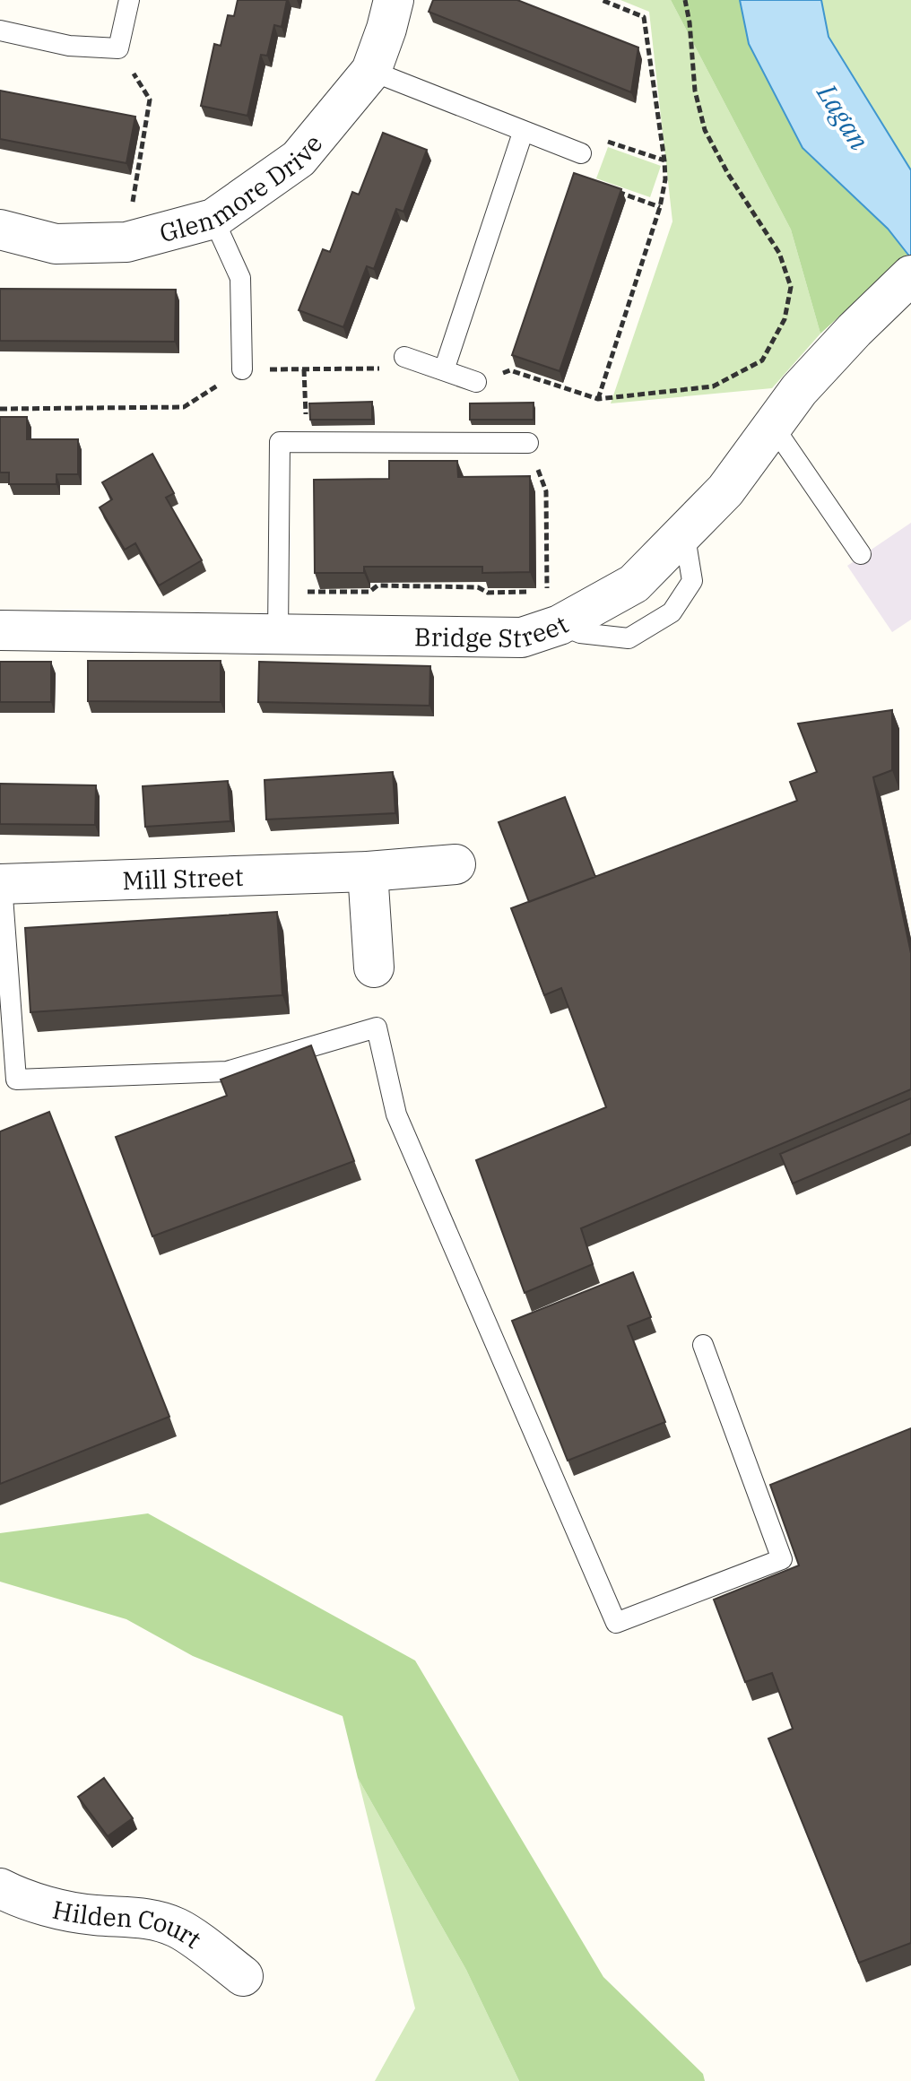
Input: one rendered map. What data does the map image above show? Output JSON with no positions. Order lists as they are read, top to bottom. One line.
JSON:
{"streets":{"street":["Glenmore Drive","Bridge Street","Mill Street","Hilden Court"]},"water":["Lagan"]}
